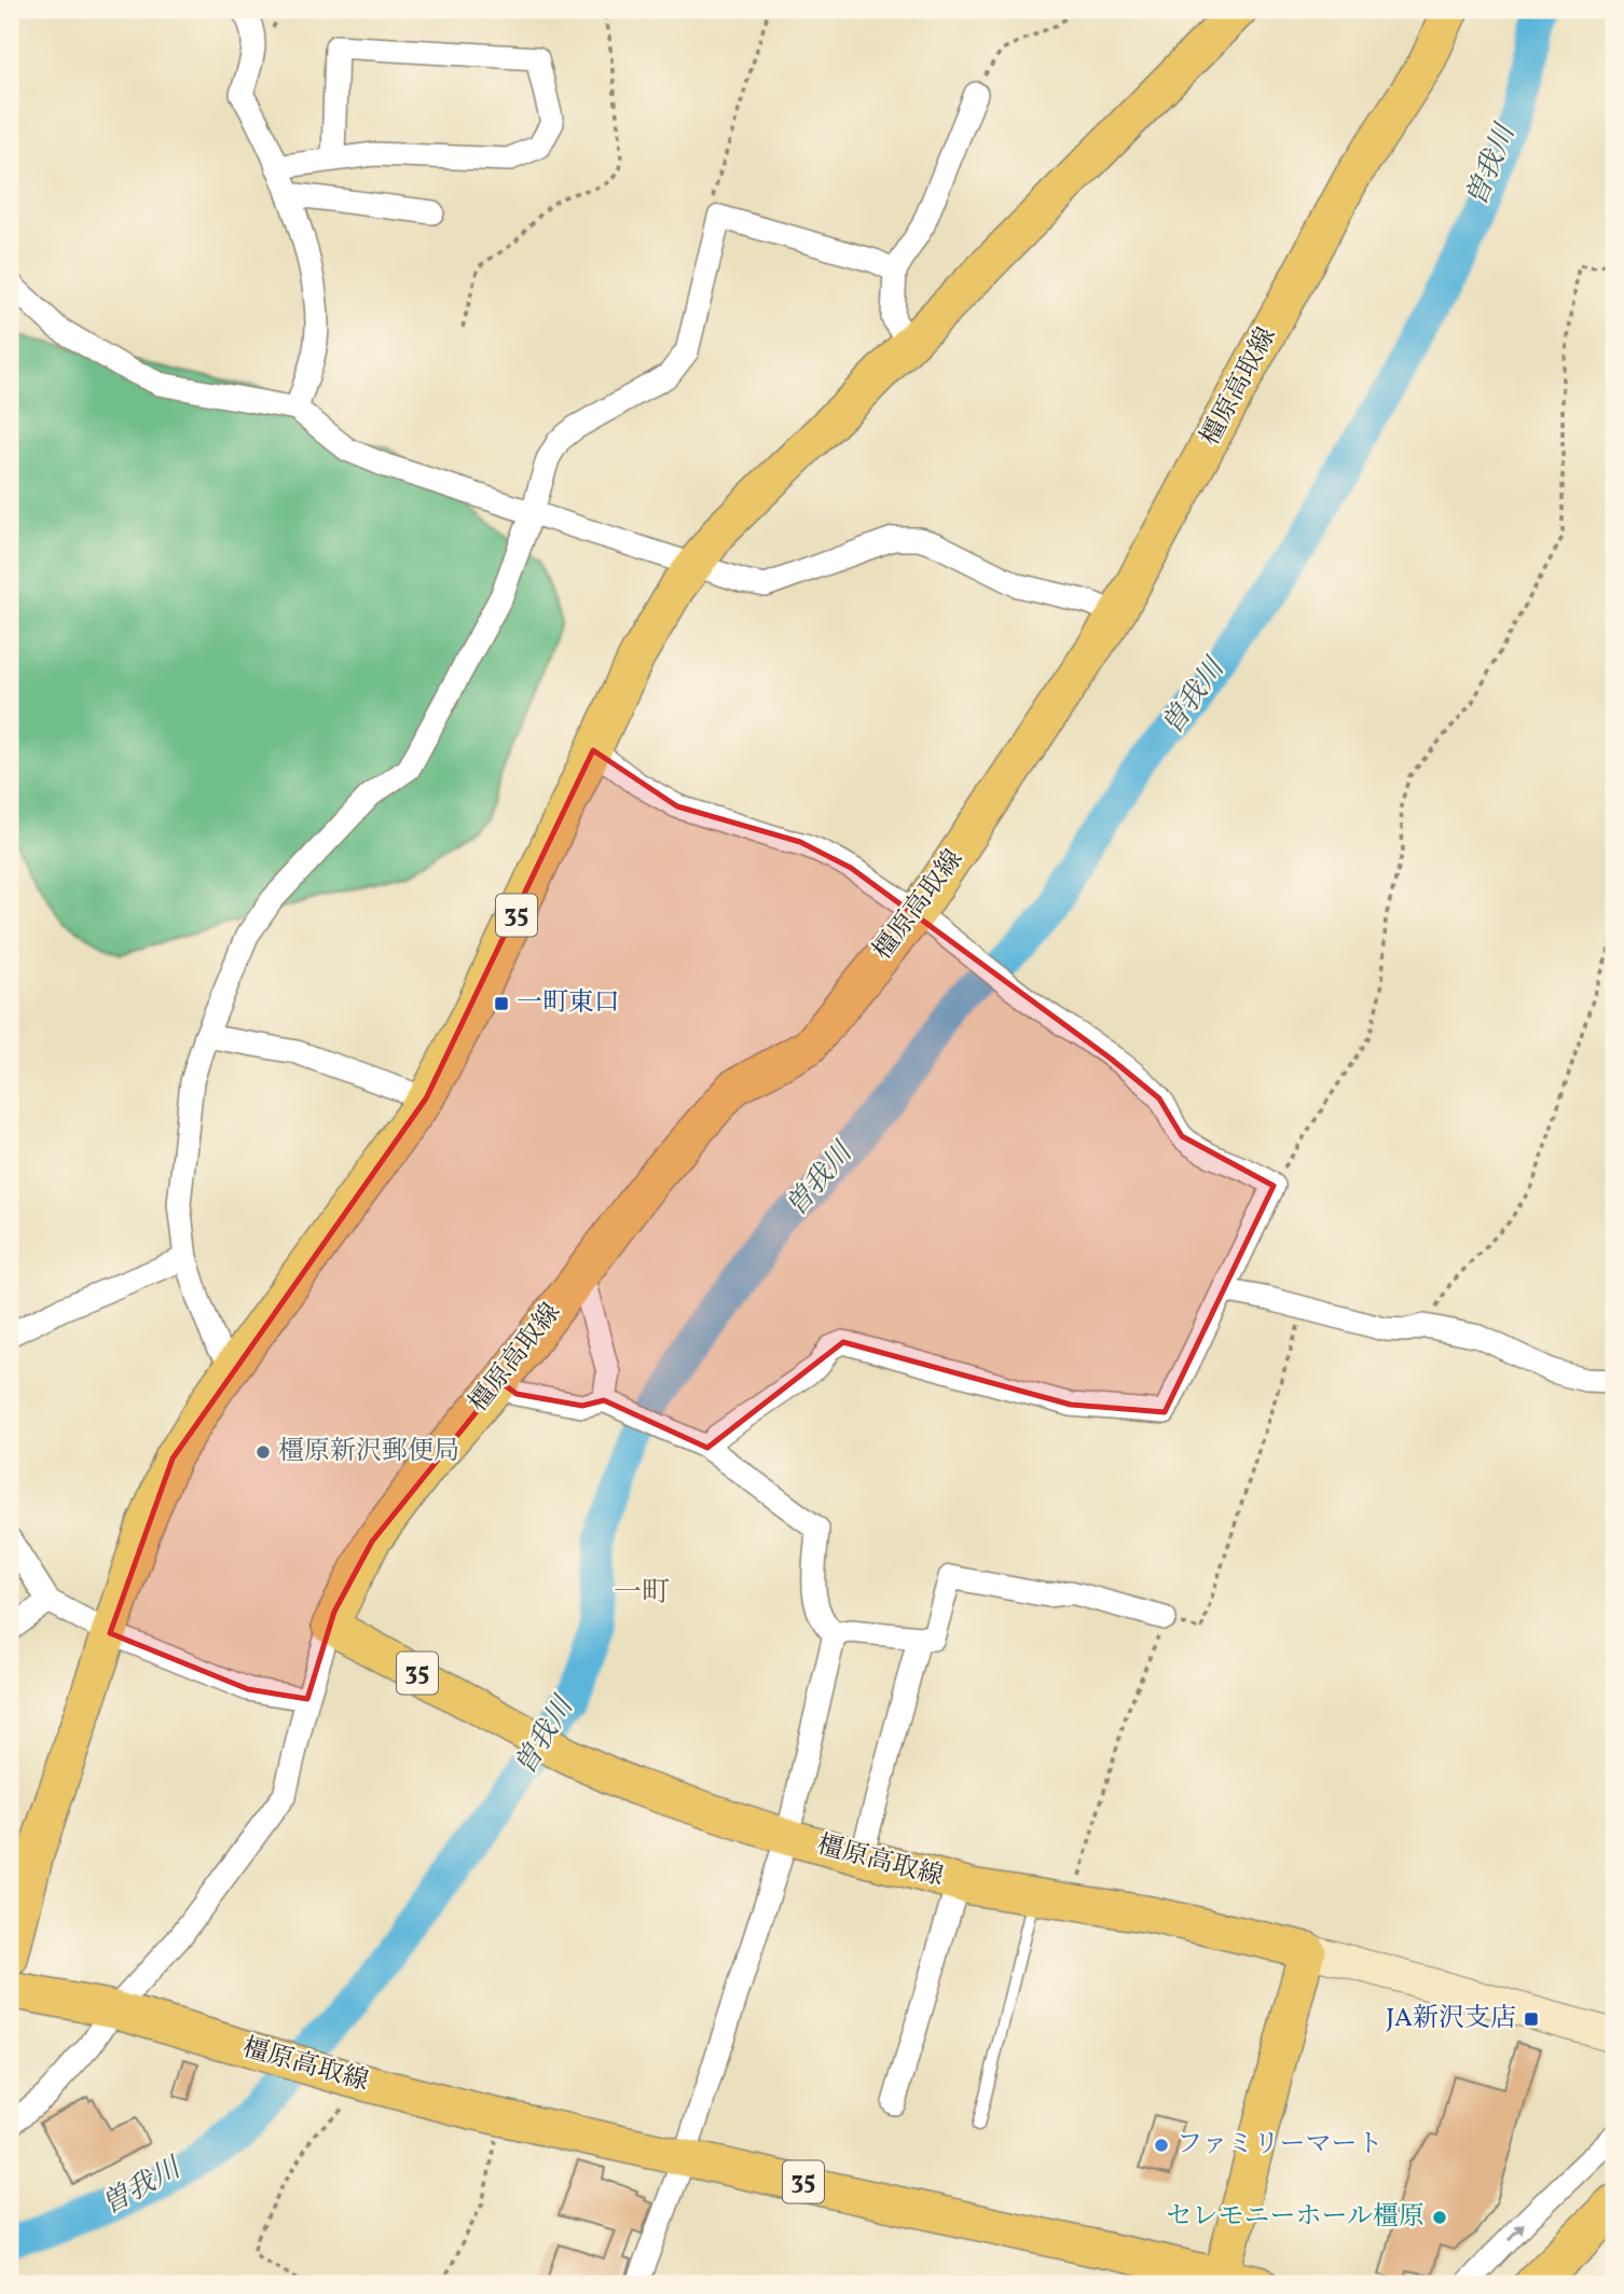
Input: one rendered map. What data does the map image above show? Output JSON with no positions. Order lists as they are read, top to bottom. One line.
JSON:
{"streets":{"main road":["橿原高取線","35"]},"districts":["一町"],"water":["曽我川"],"places":{"transit":["一町東口","JA新沢支店"],"other":["橿原新沢郵便局","ファミリーマート","セレモニーホール橿原"]}}
